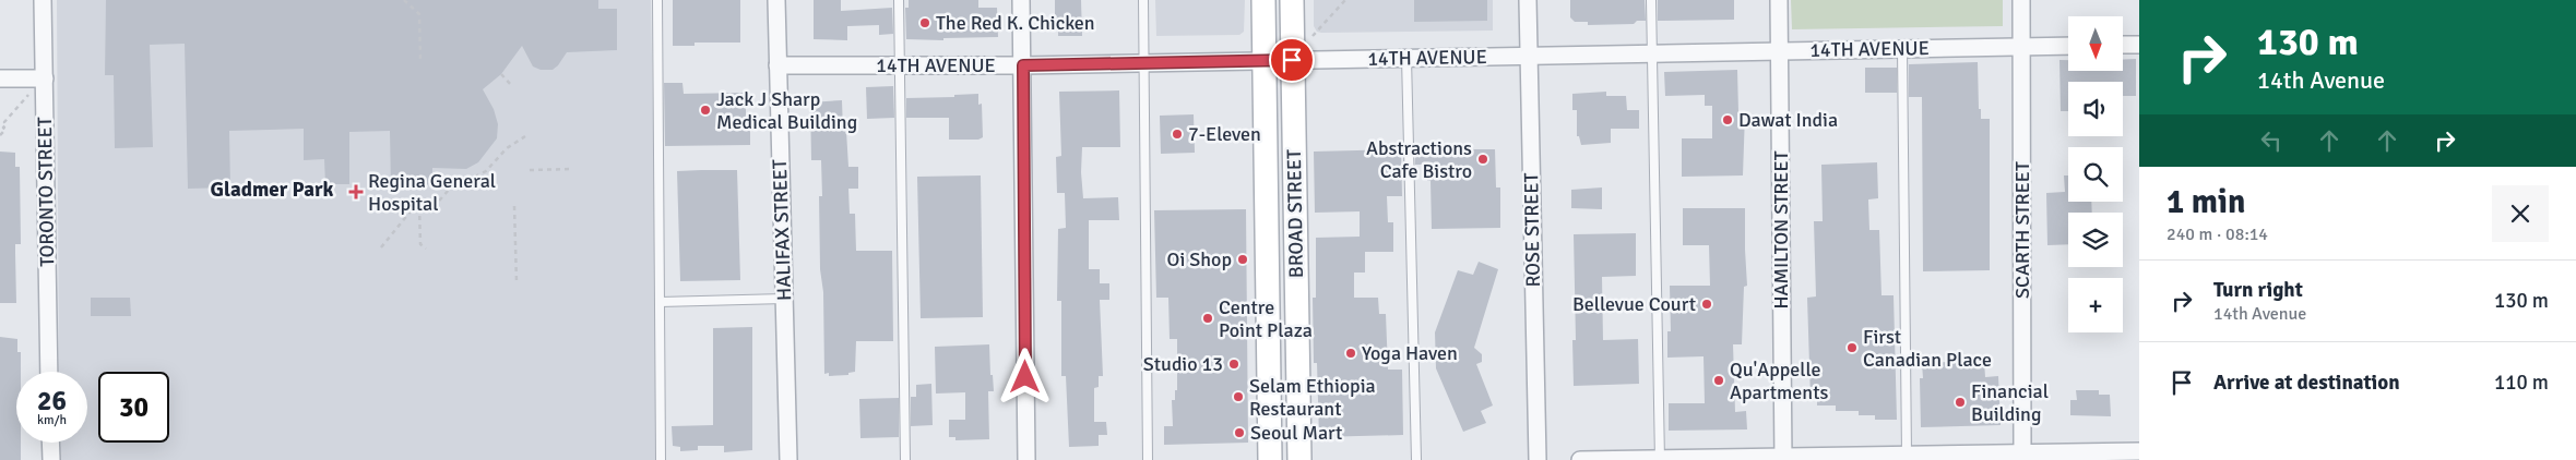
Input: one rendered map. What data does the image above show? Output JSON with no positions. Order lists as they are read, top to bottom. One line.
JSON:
{"streets":{"main road":["BROAD STREET"],"street":["14TH AVENUE","TORONTO STREET","HALIFAX STREET","ROSE STREET","HAMILTON STREET","SCARTH STREET"]},"crossings":[["14TH AVENUE","BROAD STREET"],["14TH AVENUE","HALIFAX STREET"],["14TH AVENUE","ROSE STREET"],["14TH AVENUE","HAMILTON STREET"],["14TH AVENUE","SCARTH STREET"]],"districts":["Gladmer Park"],"places":{"other":["The Red K. Chicken","Jack J Sharp Medical Building","Dawat India","7-Eleven","Abstractions Cafe Bistro","Oi Shop","Bellevue Court","Centre Point Plaza","First Canadian Place","Yoga Haven","Studio 13","Qu'Appelle Apartments","Selam Ethiopia Restaurant","Financial Building","Seoul Mart"],"health":["Regina General Hospital"]},"north":"bottom","page":{"turn":["130 m","14th Avenue"],"map_buttons":"+","heading":["1 min","240 m · 08:14"],"list":[{"name":"Turn right","note":"14th Avenue","value":"130 m"},{"name":"Arrive at destination","value":"110 m"}],"speed":"26 km/h","limit":"30"}}
